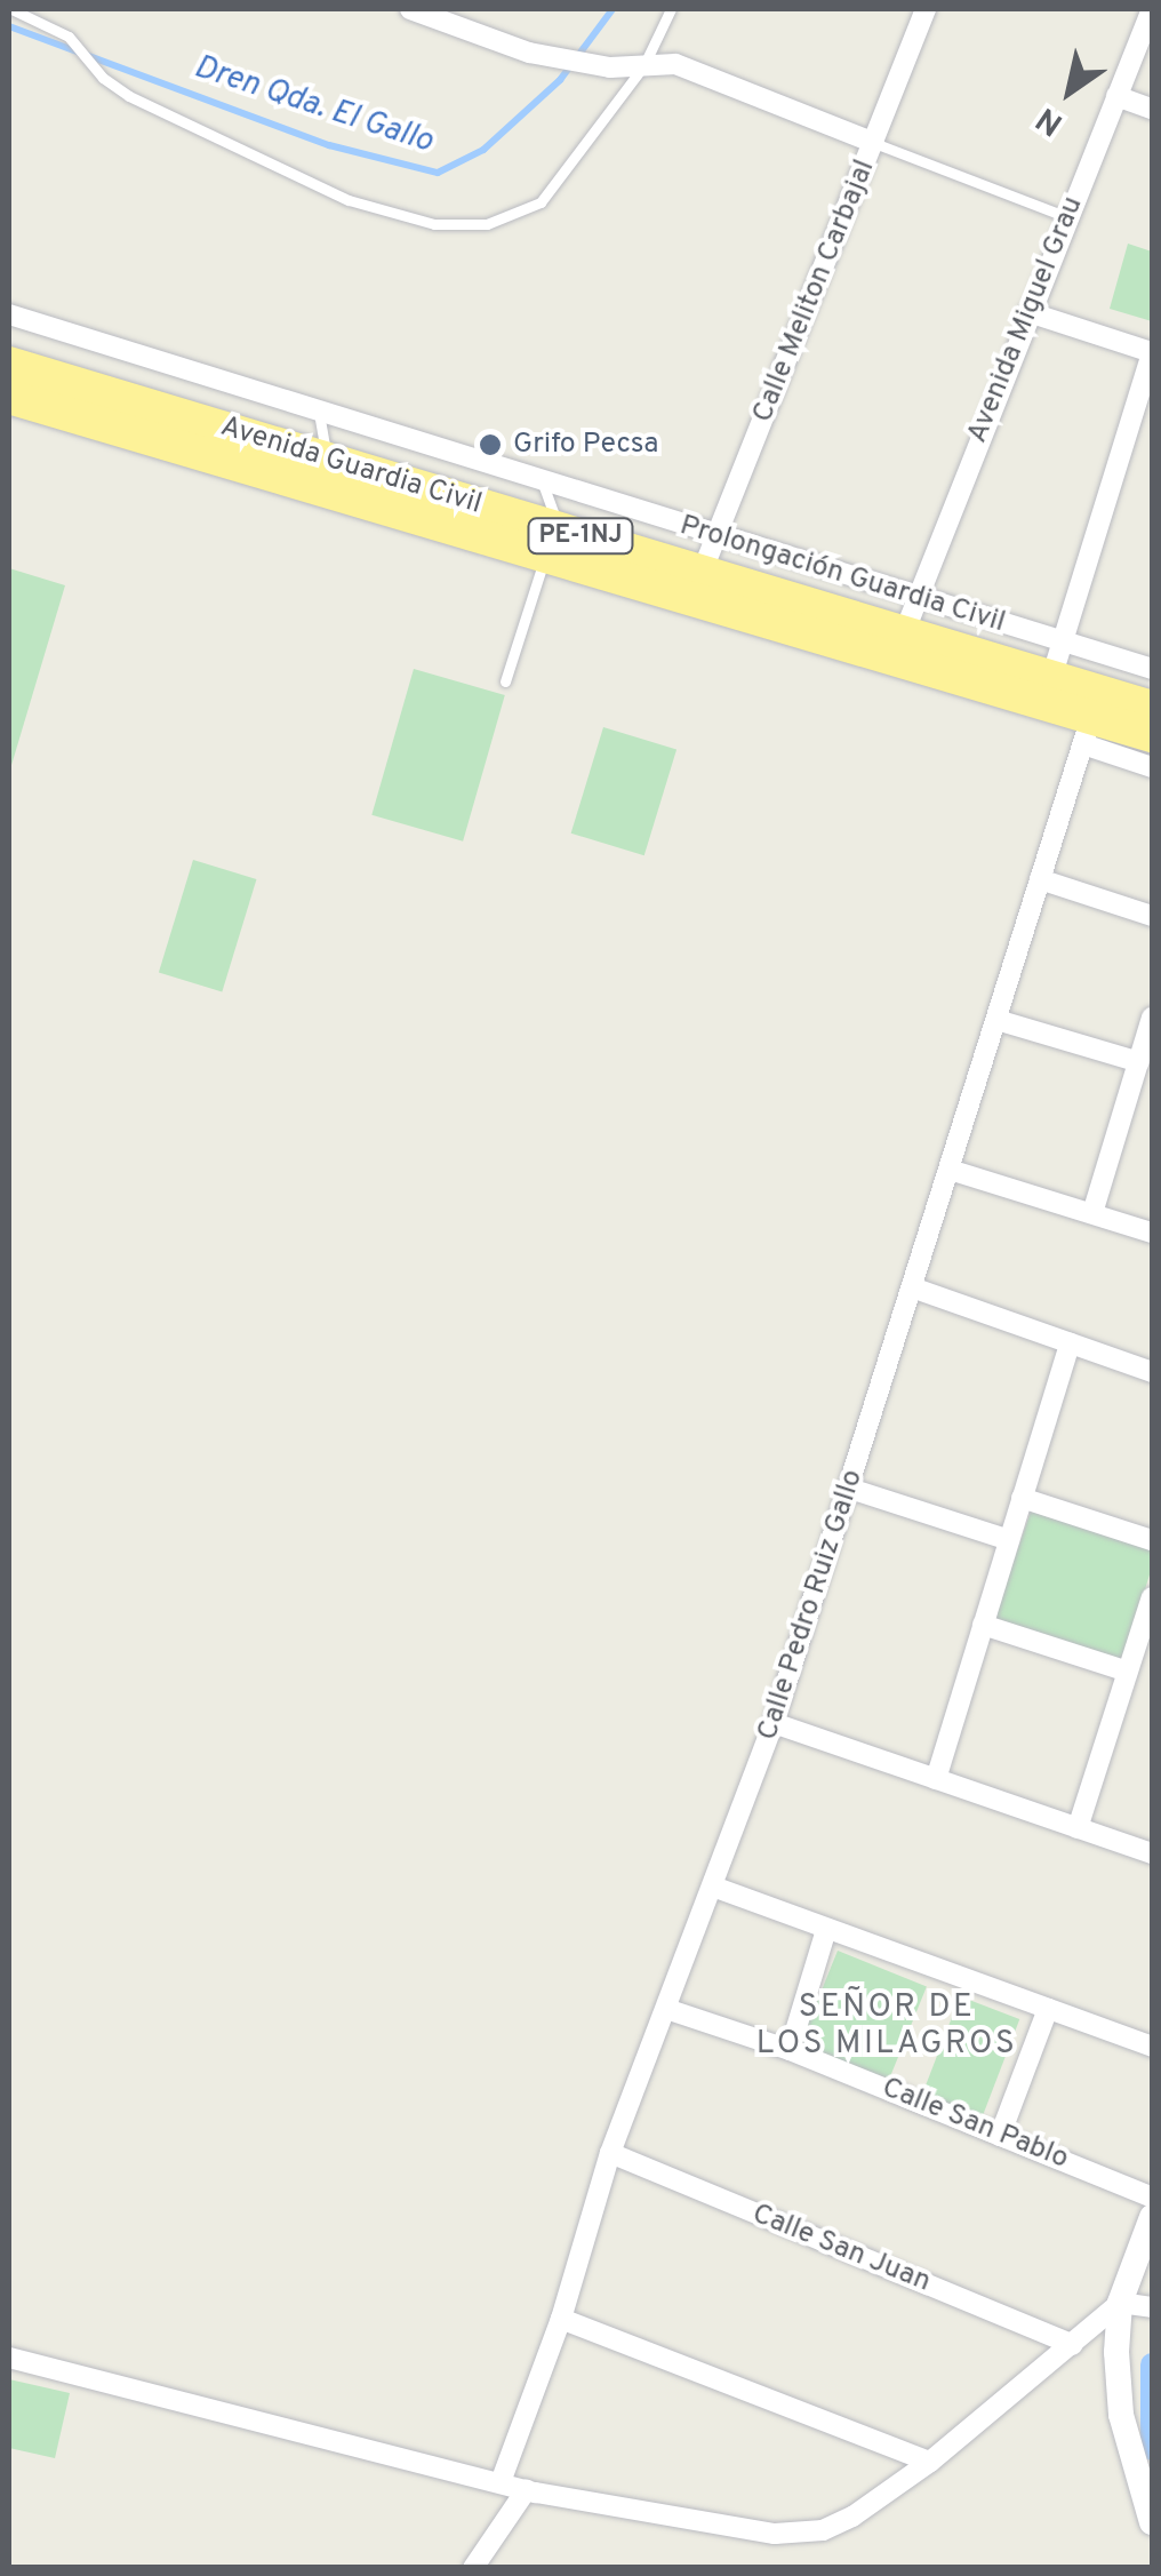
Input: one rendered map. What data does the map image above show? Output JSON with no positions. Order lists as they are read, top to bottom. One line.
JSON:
{"streets":{"highway":["Avenida Guardia Civil","PE-1NJ"],"street":["Calle Meliton Carbajal","Avenida Miguel Grau","Prolongación Guardia Civil","Calle Pedro Ruiz Gallo","Calle San Pablo","Calle San Juan"]},"crossings":[["Calle Meliton Carbajal","Avenida Guardia Civil"],["Calle Meliton Carbajal","Prolongación Guardia Civil"],["Avenida Miguel Grau","Avenida Guardia Civil"],["Avenida Miguel Grau","Prolongación Guardia Civil"],["Avenida Guardia Civil","Calle Pedro Ruiz Gallo"],["Calle Pedro Ruiz Gallo","Calle San Pablo"],["Calle Pedro Ruiz Gallo","Calle San Juan"]],"districts":["SEÑOR DE LOS MILAGROS"],"water":["Dren Qda. El Gallo"],"places":["Grifo Pecsa"],"north":"bottom left"}
